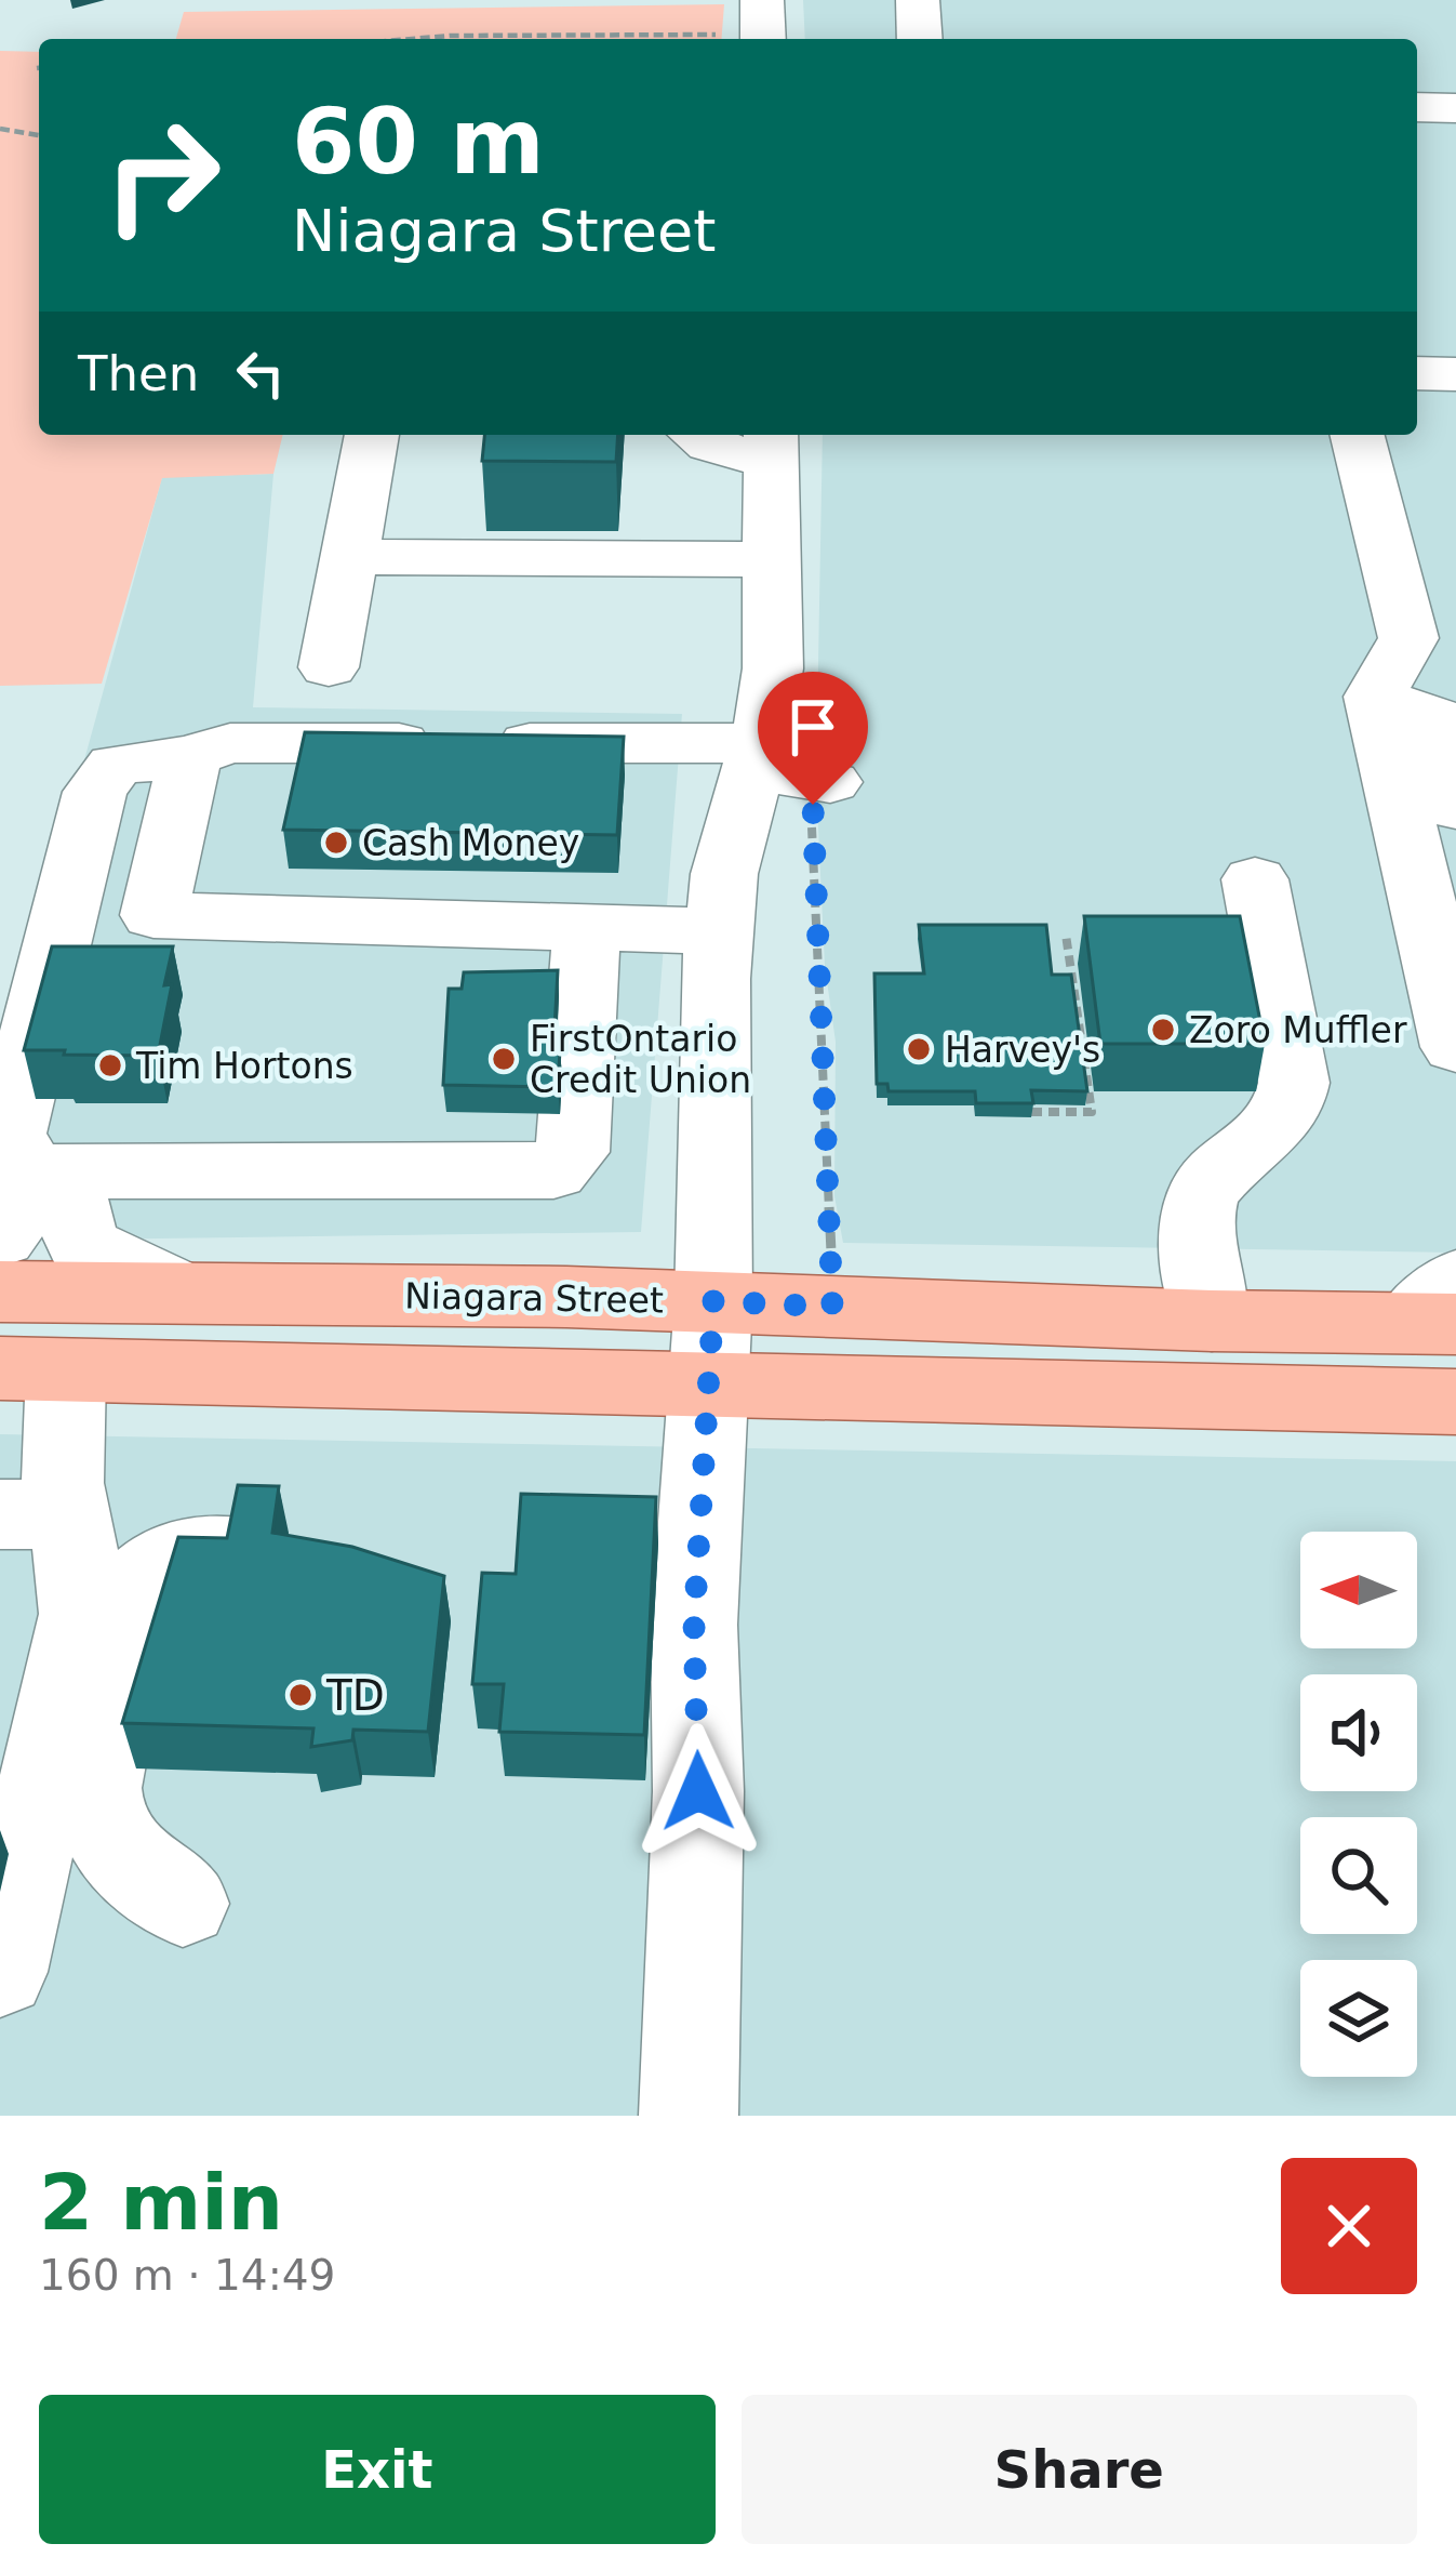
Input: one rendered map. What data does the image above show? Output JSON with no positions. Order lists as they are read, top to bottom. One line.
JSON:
{"streets":{"main road":["Niagara Street"]},"places":["Cash Money","Zoro Muffler","Harvey's","FirstOntario Credit Union","Tim Hortons","TD"],"north":"left","page":{"turn":["60 m","Niagara Street"],"then":"Then","heading":["2 min","160 m · 14:49"],"buttons":["Exit","Share"]}}
